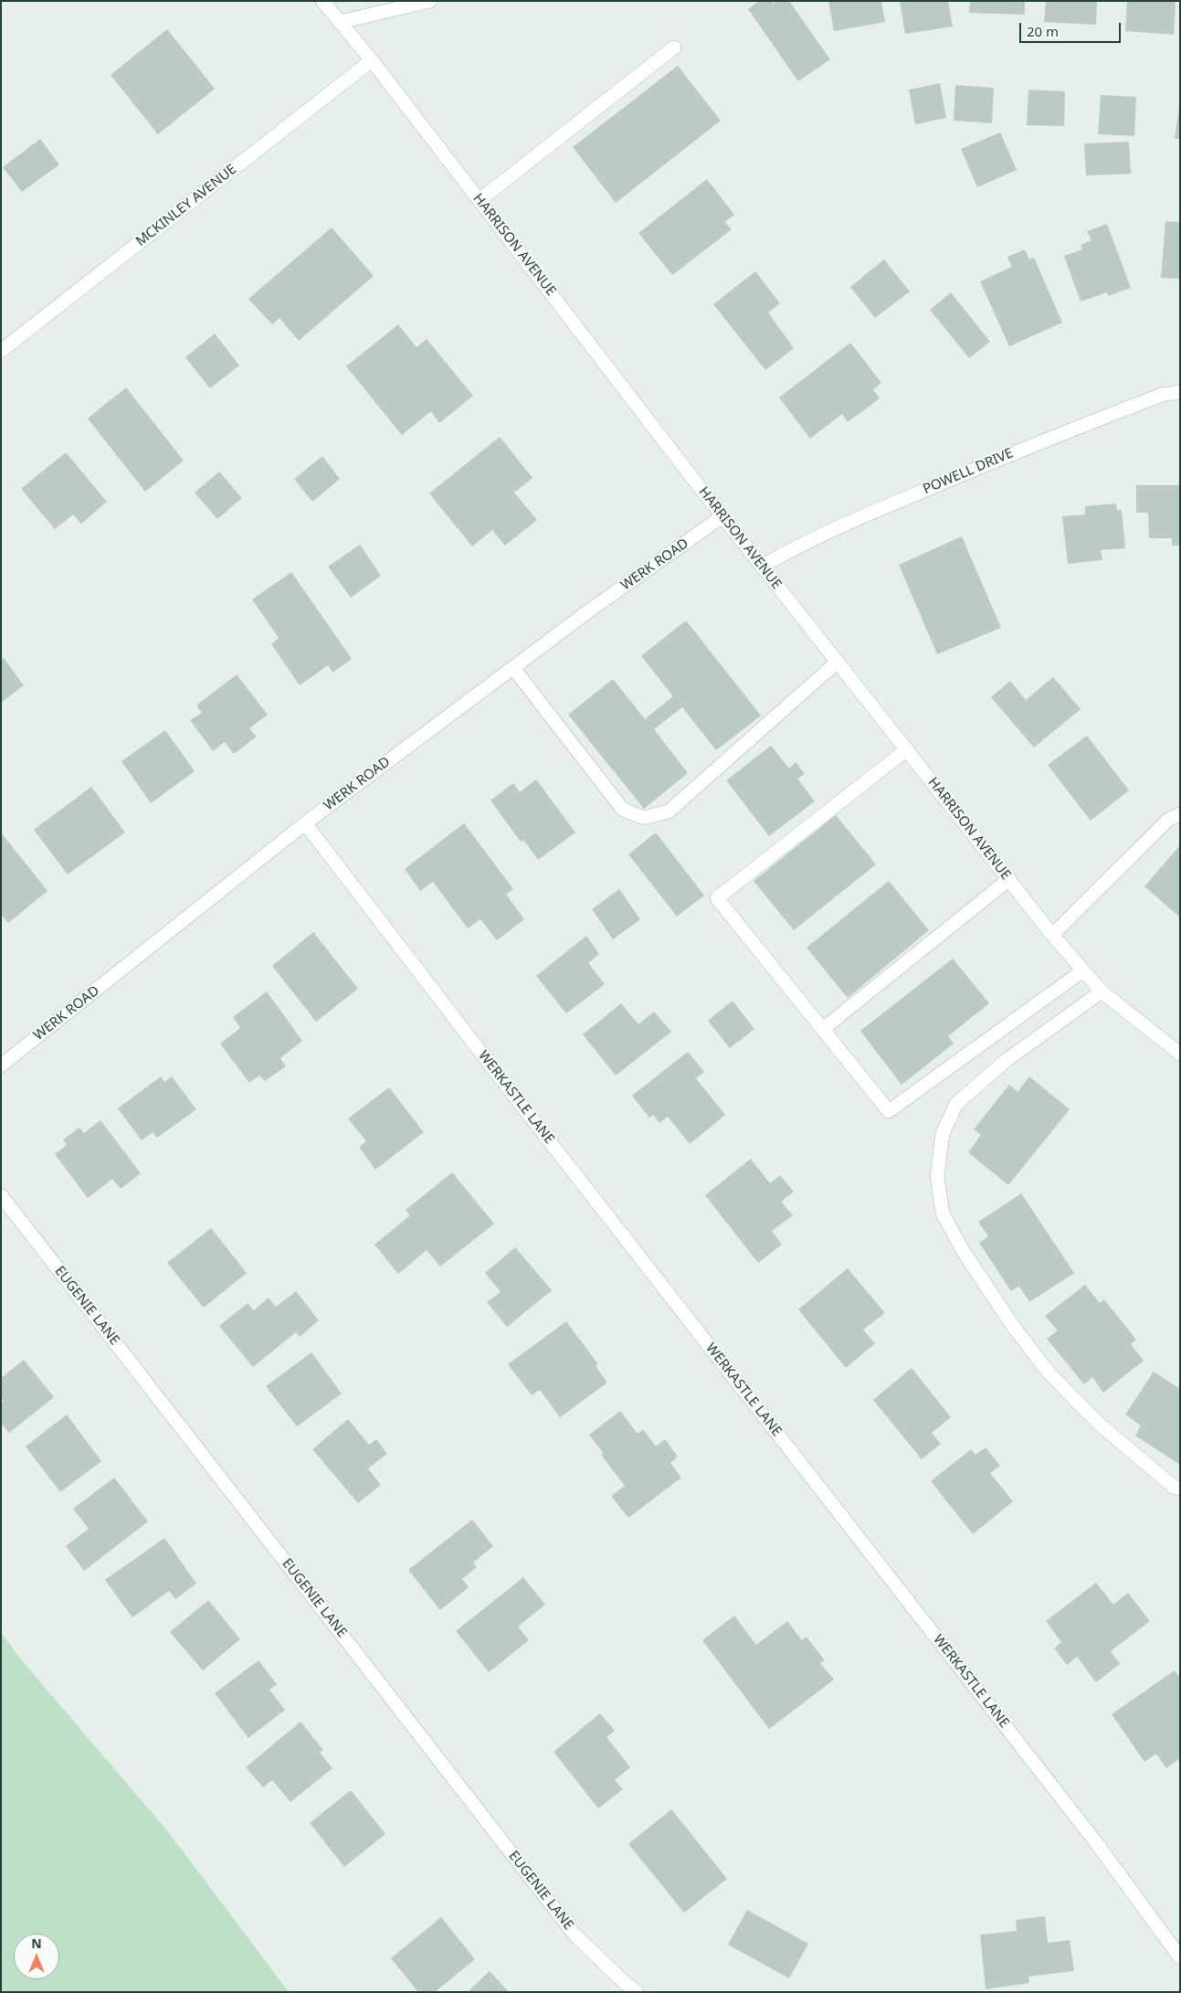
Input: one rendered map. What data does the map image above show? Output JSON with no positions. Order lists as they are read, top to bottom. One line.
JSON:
{"streets":{"street":["MCKINLEY AVENUE","HARRISON AVENUE","POWELL DRIVE","WERK ROAD","WERKASTLE LANE","EUGENIE LANE"]},"crossings":[["MCKINLEY AVENUE","HARRISON AVENUE"],["HARRISON AVENUE","POWELL DRIVE"],["HARRISON AVENUE","WERK ROAD"],["WERK ROAD","WERKASTLE LANE"]],"scale_bar":"20 m","north":"top"}
